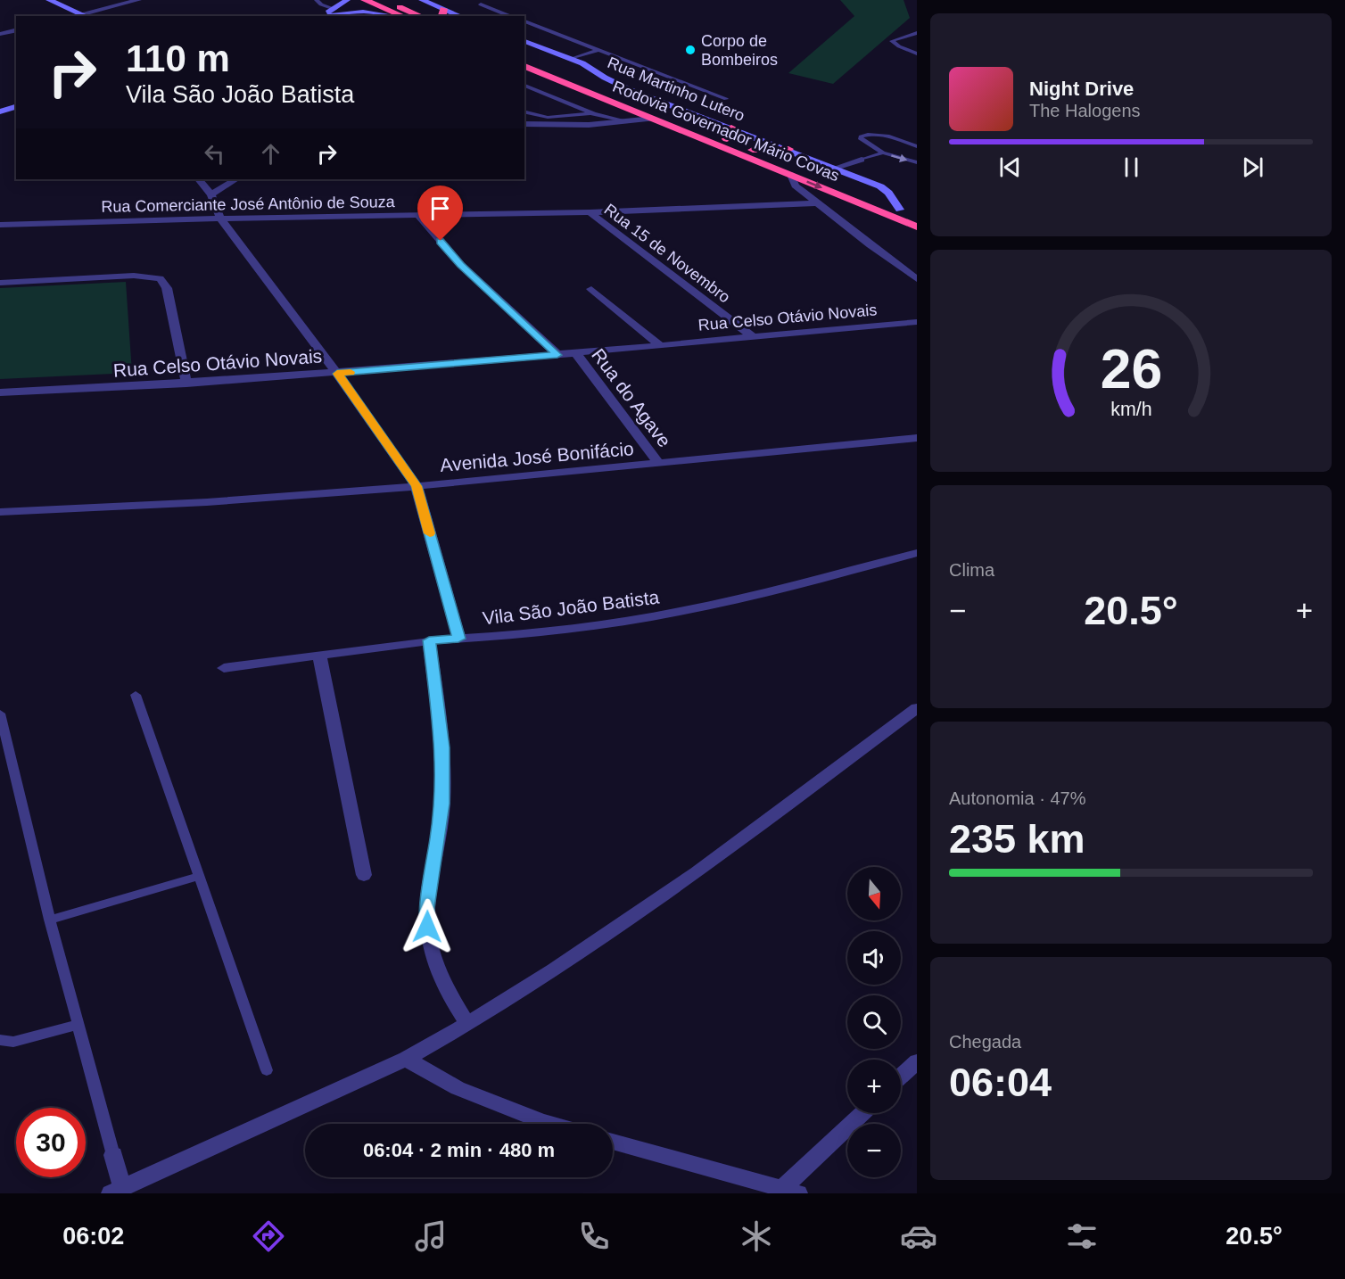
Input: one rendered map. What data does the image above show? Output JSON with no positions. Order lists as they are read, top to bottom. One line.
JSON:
{"streets":{"highway":["Rodovia Governador Mário Covas"],"street":["Rua Martinho Lutero","Rua Comerciante José Antônio de Souza","Rua 15 de Novembro","Rua Celso Otávio Novais","Rua do Agave","Avenida José Bonifácio","Vila São João Batista"]},"crossings":[["Rua Martinho Lutero","Rodovia Governador Mário Covas"],["Rua Comerciante José Antônio de Souza","Rua 15 de Novembro"],["Rua 15 de Novembro","Rua Celso Otávio Novais"],["Rua Celso Otávio Novais","Rua do Agave"],["Rua do Agave","Avenida José Bonifácio"]],"places":["Corpo de Bombeiros"],"north":"bottom","page":{"turn":["110 m","Vila São João Batista"],"song":["Night Drive","The Halogens"],"tile":["Clima",["Autonomia · 47%","235 km"],["Chegada","06:04"]],"heat":["−","20.5°","+"],"map_buttons":["+","−"],"limit":"30","trip":"06:04 · 2 min · 480 m","tabs":["06:02","20.5°"],"gauge":["26","km/h"]}}
